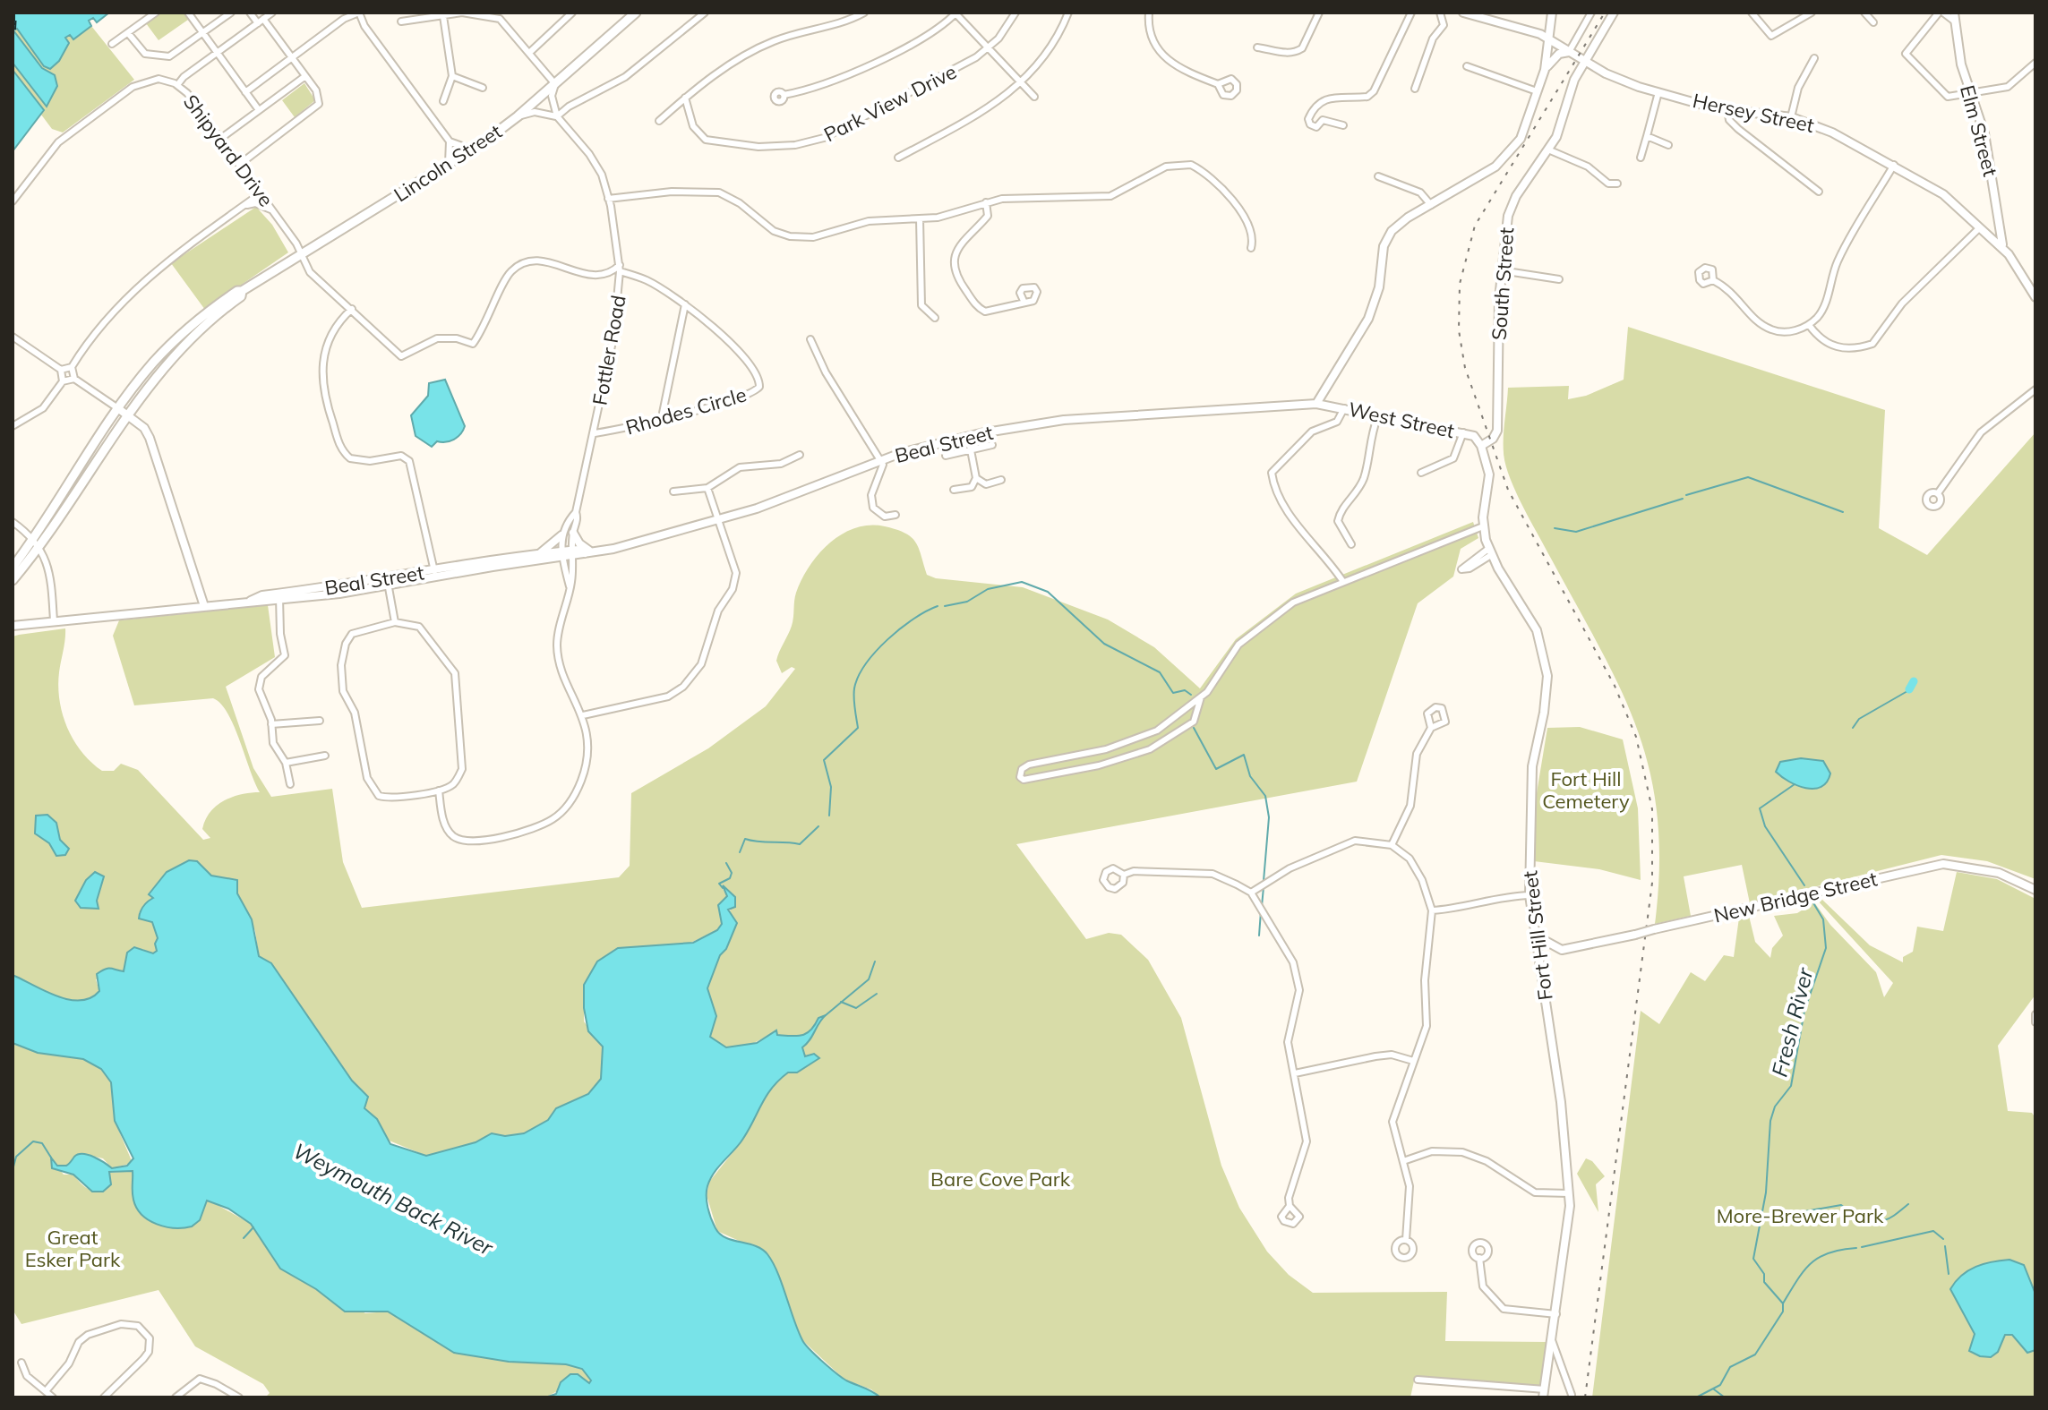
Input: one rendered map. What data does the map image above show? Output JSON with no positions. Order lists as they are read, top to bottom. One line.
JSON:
{"streets":{"main road":["Lincoln Street"],"street":["Park View Drive","Hersey Street","Elm Street","Shipyard Drive","South Street","Fottler Road","Rhodes Circle","West Street","Beal Street","New Bridge Street","Fort Hill Street"]},"crossings":[["Hersey Street","Elm Street"],["Hersey Street","South Street"],["Shipyard Drive","Lincoln Street"],["Shipyard Drive","Fottler Road"],["Shipyard Drive","Rhodes Circle"],["South Street","West Street"],["South Street","Fort Hill Street"],["Fottler Road","Rhodes Circle"],["Fottler Road","Beal Street"],["West Street","Beal Street"],["West Street","Fort Hill Street"],["New Bridge Street","Fort Hill Street"]],"water":["Fresh River","Weymouth Back River"],"parks":["Fort Hill Cemetery","Bare Cove Park","More-Brewer Park","Great Esker Park"]}
